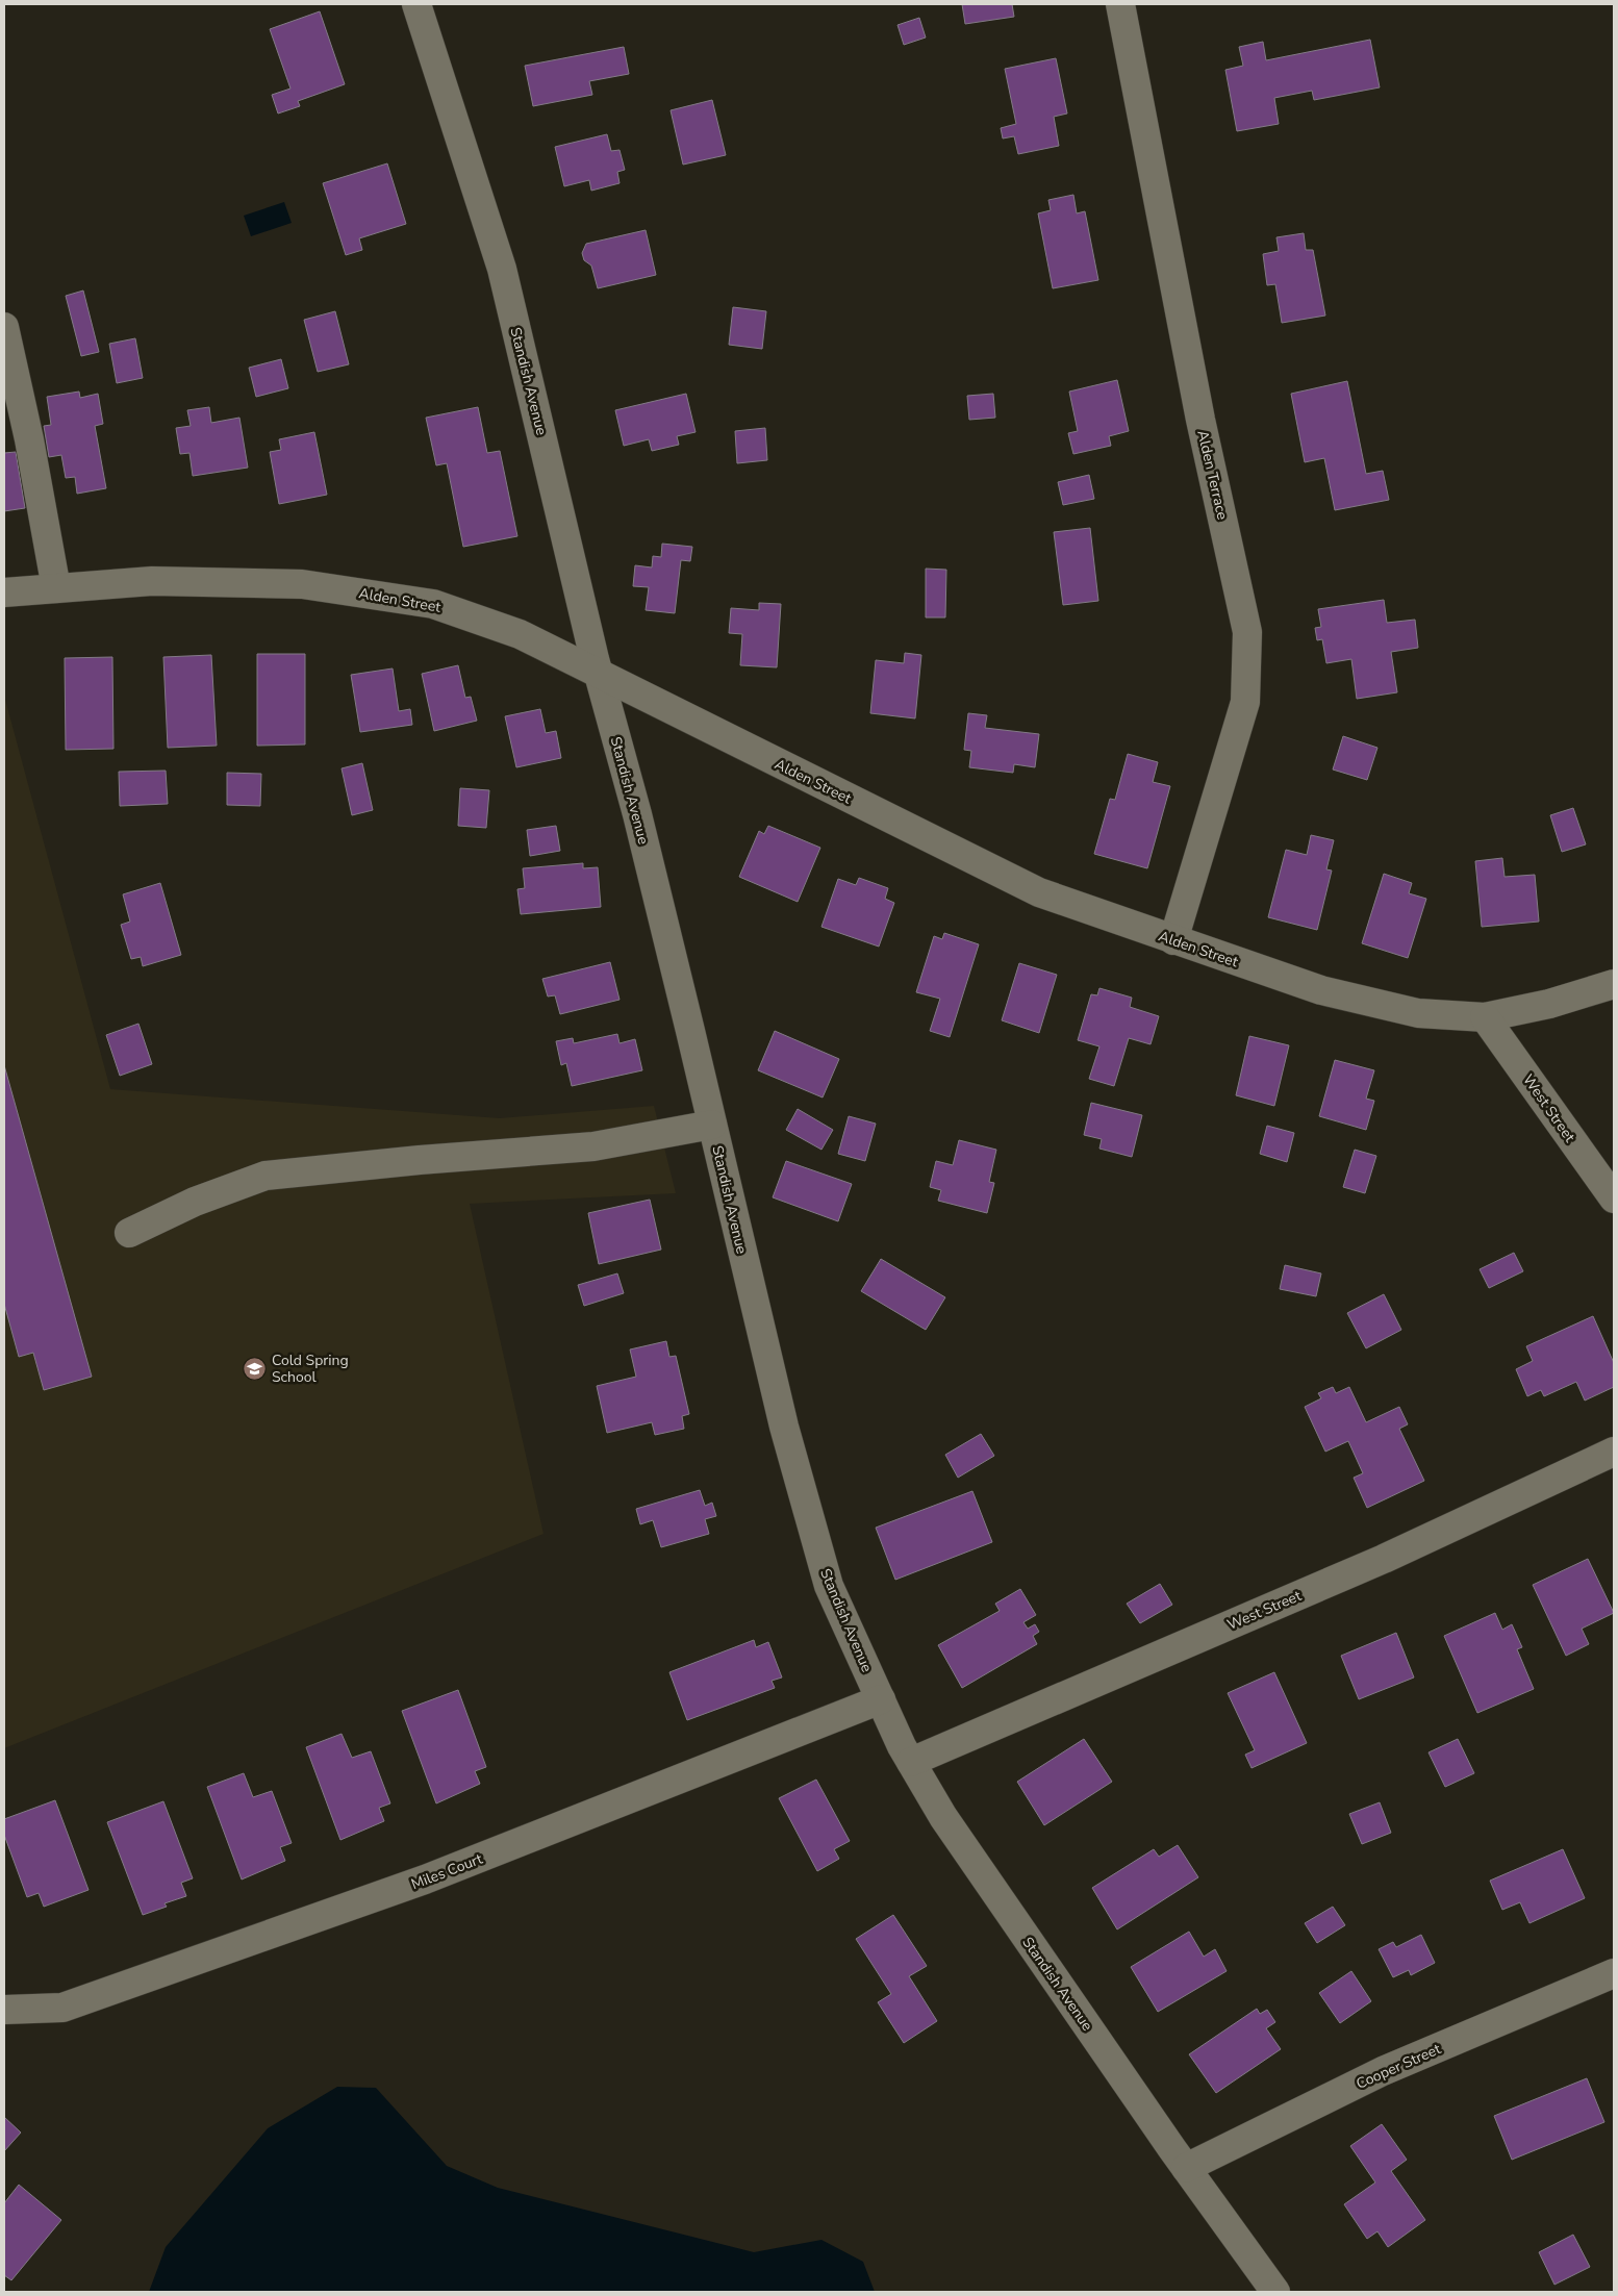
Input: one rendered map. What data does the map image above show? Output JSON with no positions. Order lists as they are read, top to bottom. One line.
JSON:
{"streets":{"street":["Standish Avenue","Alden Terrace","Alden Street","West Street","Miles Court","Cooper Street"]},"crossings":[["Standish Avenue","Alden Street"],["Standish Avenue","West Street"],["Standish Avenue","Miles Court"],["Standish Avenue","Cooper Street"],["Alden Terrace","Alden Street"],["Alden Street","West Street"]],"places":{"school or university":["Cold Spring School"]}}
